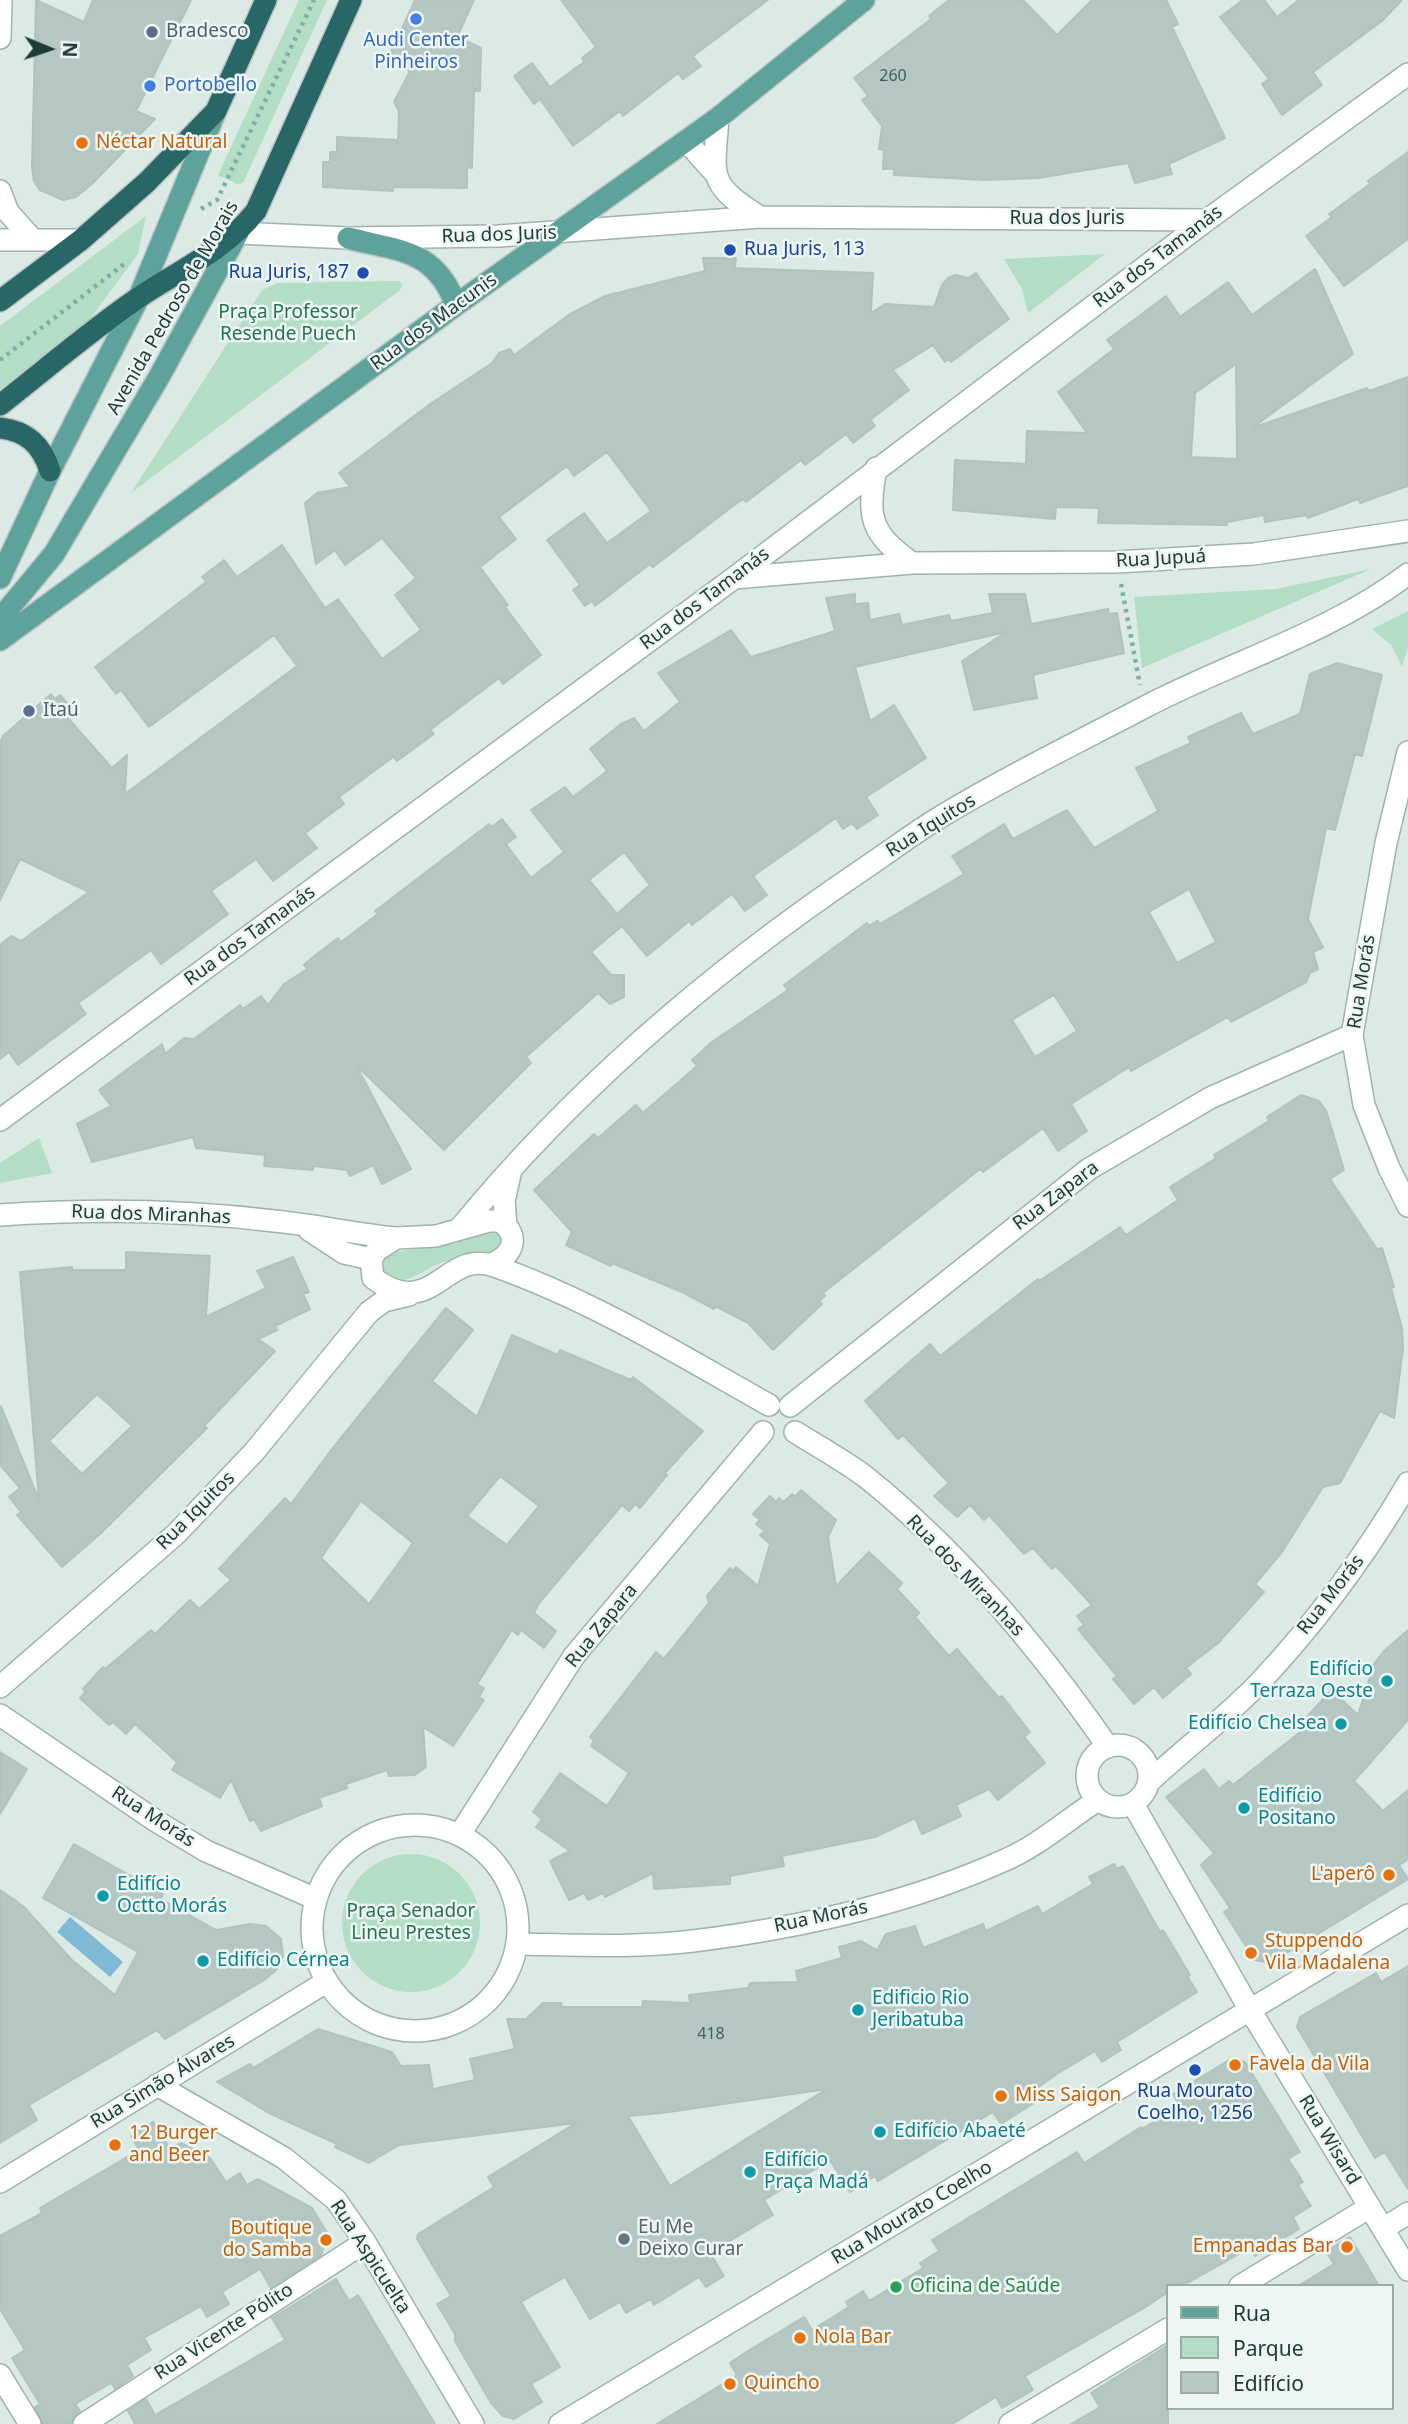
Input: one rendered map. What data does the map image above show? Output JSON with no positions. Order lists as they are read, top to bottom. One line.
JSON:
{"streets":{"highway":["Avenida Pedroso de Morais"],"main road":["Rua dos Macunis"],"street":["Rua dos Juris","Rua dos Tamanás","Rua Jupuá","Rua Iquitos","Rua Morás","Rua Zapara","Rua dos Miranhas","Rua Simão Álvares","Rua Wisard","Rua Mourato Coelho","Rua Aspicuelta","Rua Vicente Pólito"]},"crossings":[["Rua dos Juris","Rua dos Tamanás"],["Rua dos Juris","Avenida Pedroso de Morais"],["Rua dos Juris","Rua dos Macunis"],["Rua dos Tamanás","Rua Jupuá"],["Rua Iquitos","Rua dos Miranhas"],["Rua Morás","Rua Zapara"],["Rua Morás","Rua dos Miranhas"],["Rua Morás","Rua Simão Álvares"],["Rua Zapara","Rua dos Miranhas"],["Rua Zapara","Rua Simão Álvares"],["Rua Simão Álvares","Rua Aspicuelta"],["Rua Wisard","Rua Mourato Coelho"],["Rua Aspicuelta","Rua Vicente Pólito"]],"parks":["Praça Professor Resende Puech","Praça Senador Lineu Prestes"],"places":["Audi Center Pinheiros","Bradesco","Portobello","Néctar Natural","Rua Juris, 113","Rua Juris, 187","Itaú","Edifício Terraza Oeste","Edifício Chelsea","Edifício Positano","L'aperô","Edifício Octto Morás","Stuppendo Vila Madalena","Edifício Cérnea","Edificio Rio Jeribatuba","Favela da Vila","Rua Mourato Coelho, 1256","Miss Saigon","Edifício Abaeté","12 Burger and Beer","Edifício Praça Madá","Eu Me Deixo Curar","Boutique do Samba","Empanadas Bar","Oficina de Saúde","Nola Bar","Quincho"],"house_numbers":["260","418"],"legend":["Rua","Parque","Edifício"],"north":"right"}
